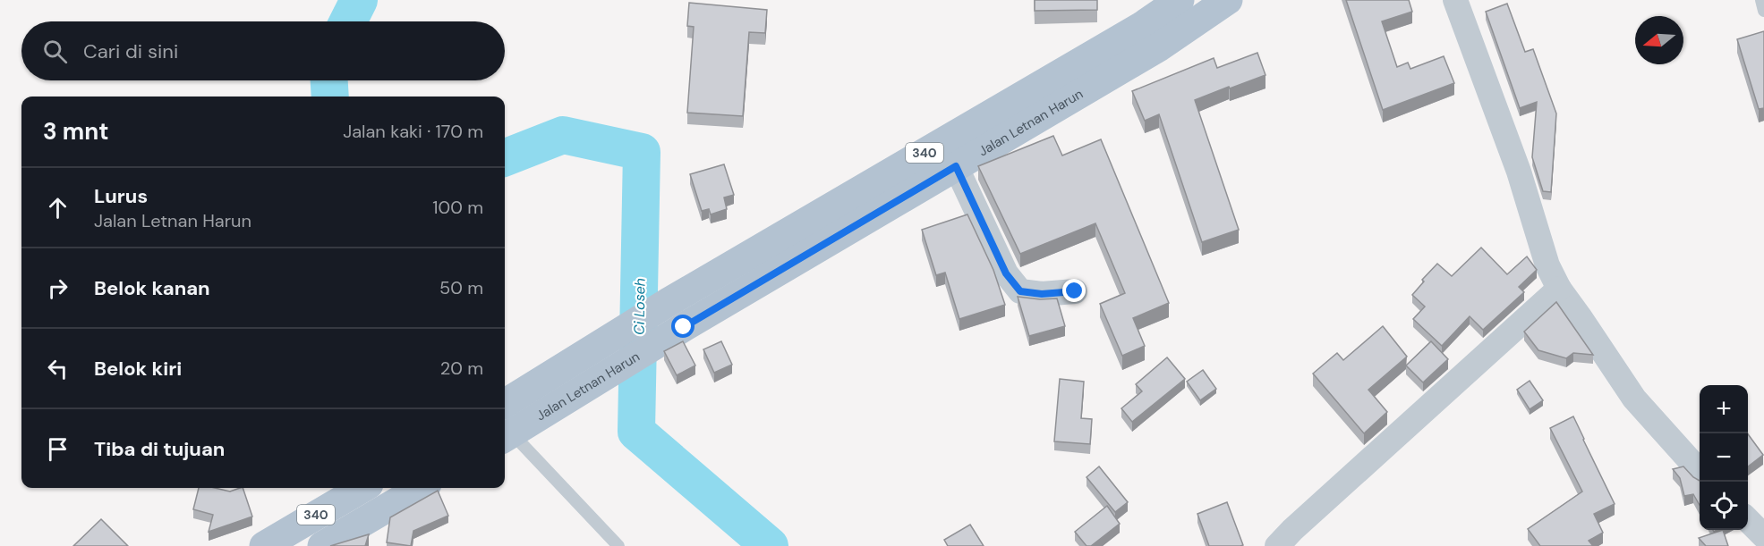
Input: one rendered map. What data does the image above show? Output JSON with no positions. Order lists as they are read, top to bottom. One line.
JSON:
{"streets":{"main road":["Jalan Letnan Harun","340"]},"water":["Ci Loseh"],"north":"left","page":{"search":"Cari di sini","heading":["3 mnt","Jalan kaki · 170 m"],"list":[["Lurus","Jalan Letnan Harun","100 m"],["Belok kanan","50 m"],["Belok kiri","20 m"],"Tiba di tujuan"],"map_buttons":["+","−"]}}
